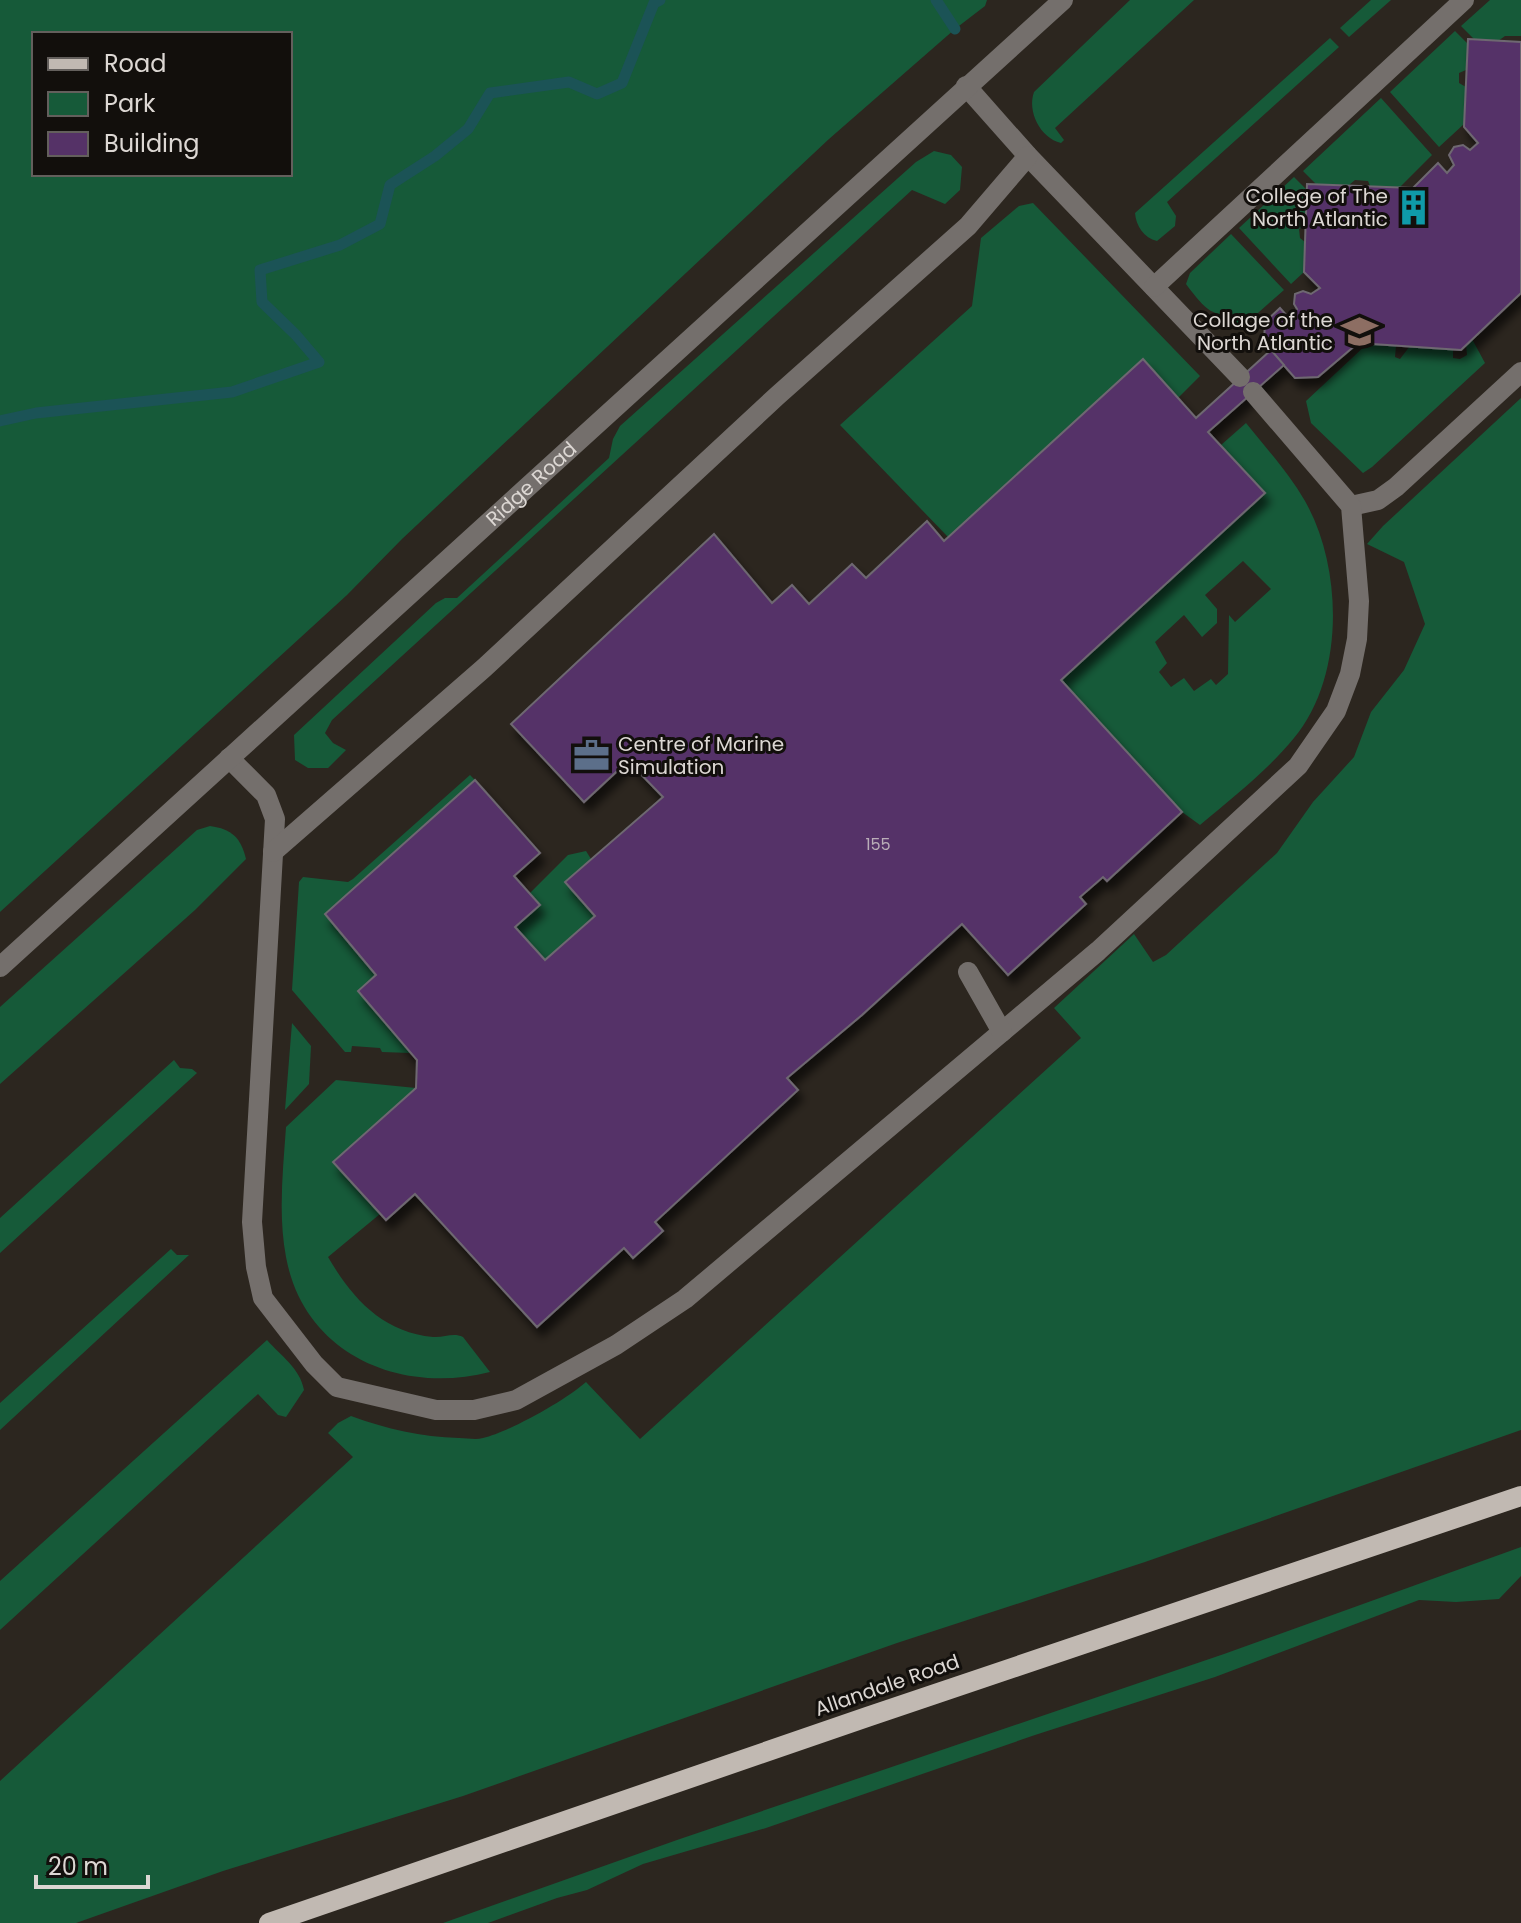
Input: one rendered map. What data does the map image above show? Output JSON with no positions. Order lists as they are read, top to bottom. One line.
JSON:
{"streets":{"main road":["Allandale Road"],"street":["Ridge Road"]},"places":{"building":["College of The North Atlantic"],"school or university":["Collage of the North Atlantic"],"office":["Centre of Marine Simulation"]},"house_numbers":["155"],"legend":["Road","Park","Building"],"scale_bar":"20 m"}
